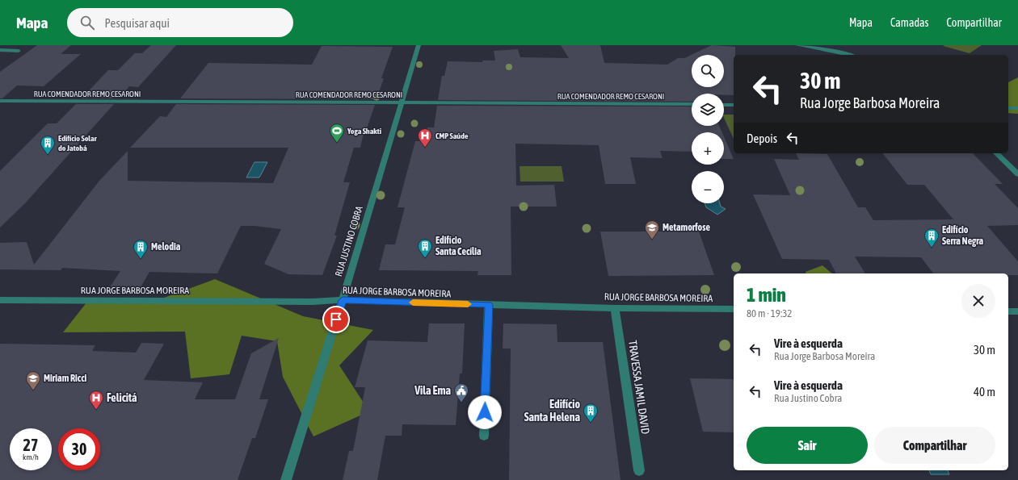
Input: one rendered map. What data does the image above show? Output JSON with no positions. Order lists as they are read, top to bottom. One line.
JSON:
{"streets":{"street":["RUA COMENDADOR REMO CESARONI","RUA JUSTINO COBRA","RUA JORGE BARBOSA MOREIRA","TRAVESSA JAMIL DAVID"]},"crossings":[["RUA COMENDADOR REMO CESARONI","RUA JUSTINO COBRA"],["RUA JUSTINO COBRA","RUA JORGE BARBOSA MOREIRA"],["RUA JORGE BARBOSA MOREIRA","TRAVESSA JAMIL DAVID"]],"places":{"sports":["Yoga Shakti"],"hospital":["CMP Saúde","Felicitá"],"building":["Edifício Solar do Jatobá","Edifício Serra Negra","Edifício Santa Cecília","Melodia","Edifício Santa Helena"],"school or university":["Metamorfose","Miriam Ricci"],"public building":["Vila Ema"]},"page":{"header":"Mapa","search":"Pesquisar aqui","nav":["Mapa","Camadas","Compartilhar"],"map_buttons":["+","−"],"turn":["30 m","Rua Jorge Barbosa Moreira"],"then":"Depois","heading":["1 min","80 m · 19:32"],"list":[{"name":"Vire à esquerda","note":"Rua Jorge Barbosa Moreira","value":"30 m"},{"name":"Vire à esquerda","note":"Rua Justino Cobra","value":"40 m"}],"buttons":["Sair","Compartilhar"],"speed":"27 km/h","limit":"30"}}
